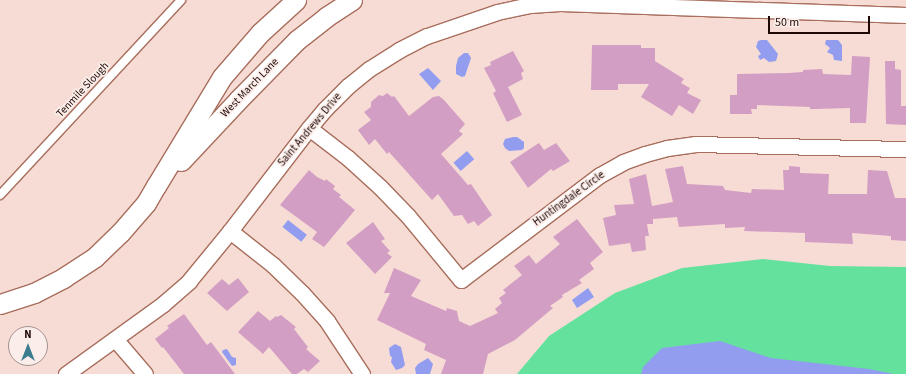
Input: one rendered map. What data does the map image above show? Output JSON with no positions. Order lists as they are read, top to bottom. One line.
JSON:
{"streets":{"street":["West March Lane","Saint Andrews Drive","Huntingdale Circle"],"lane":["Tenmile Slough"]},"crossings":[["Saint Andrews Drive","Huntingdale Circle"]],"scale_bar":"50 m","north":"top"}
